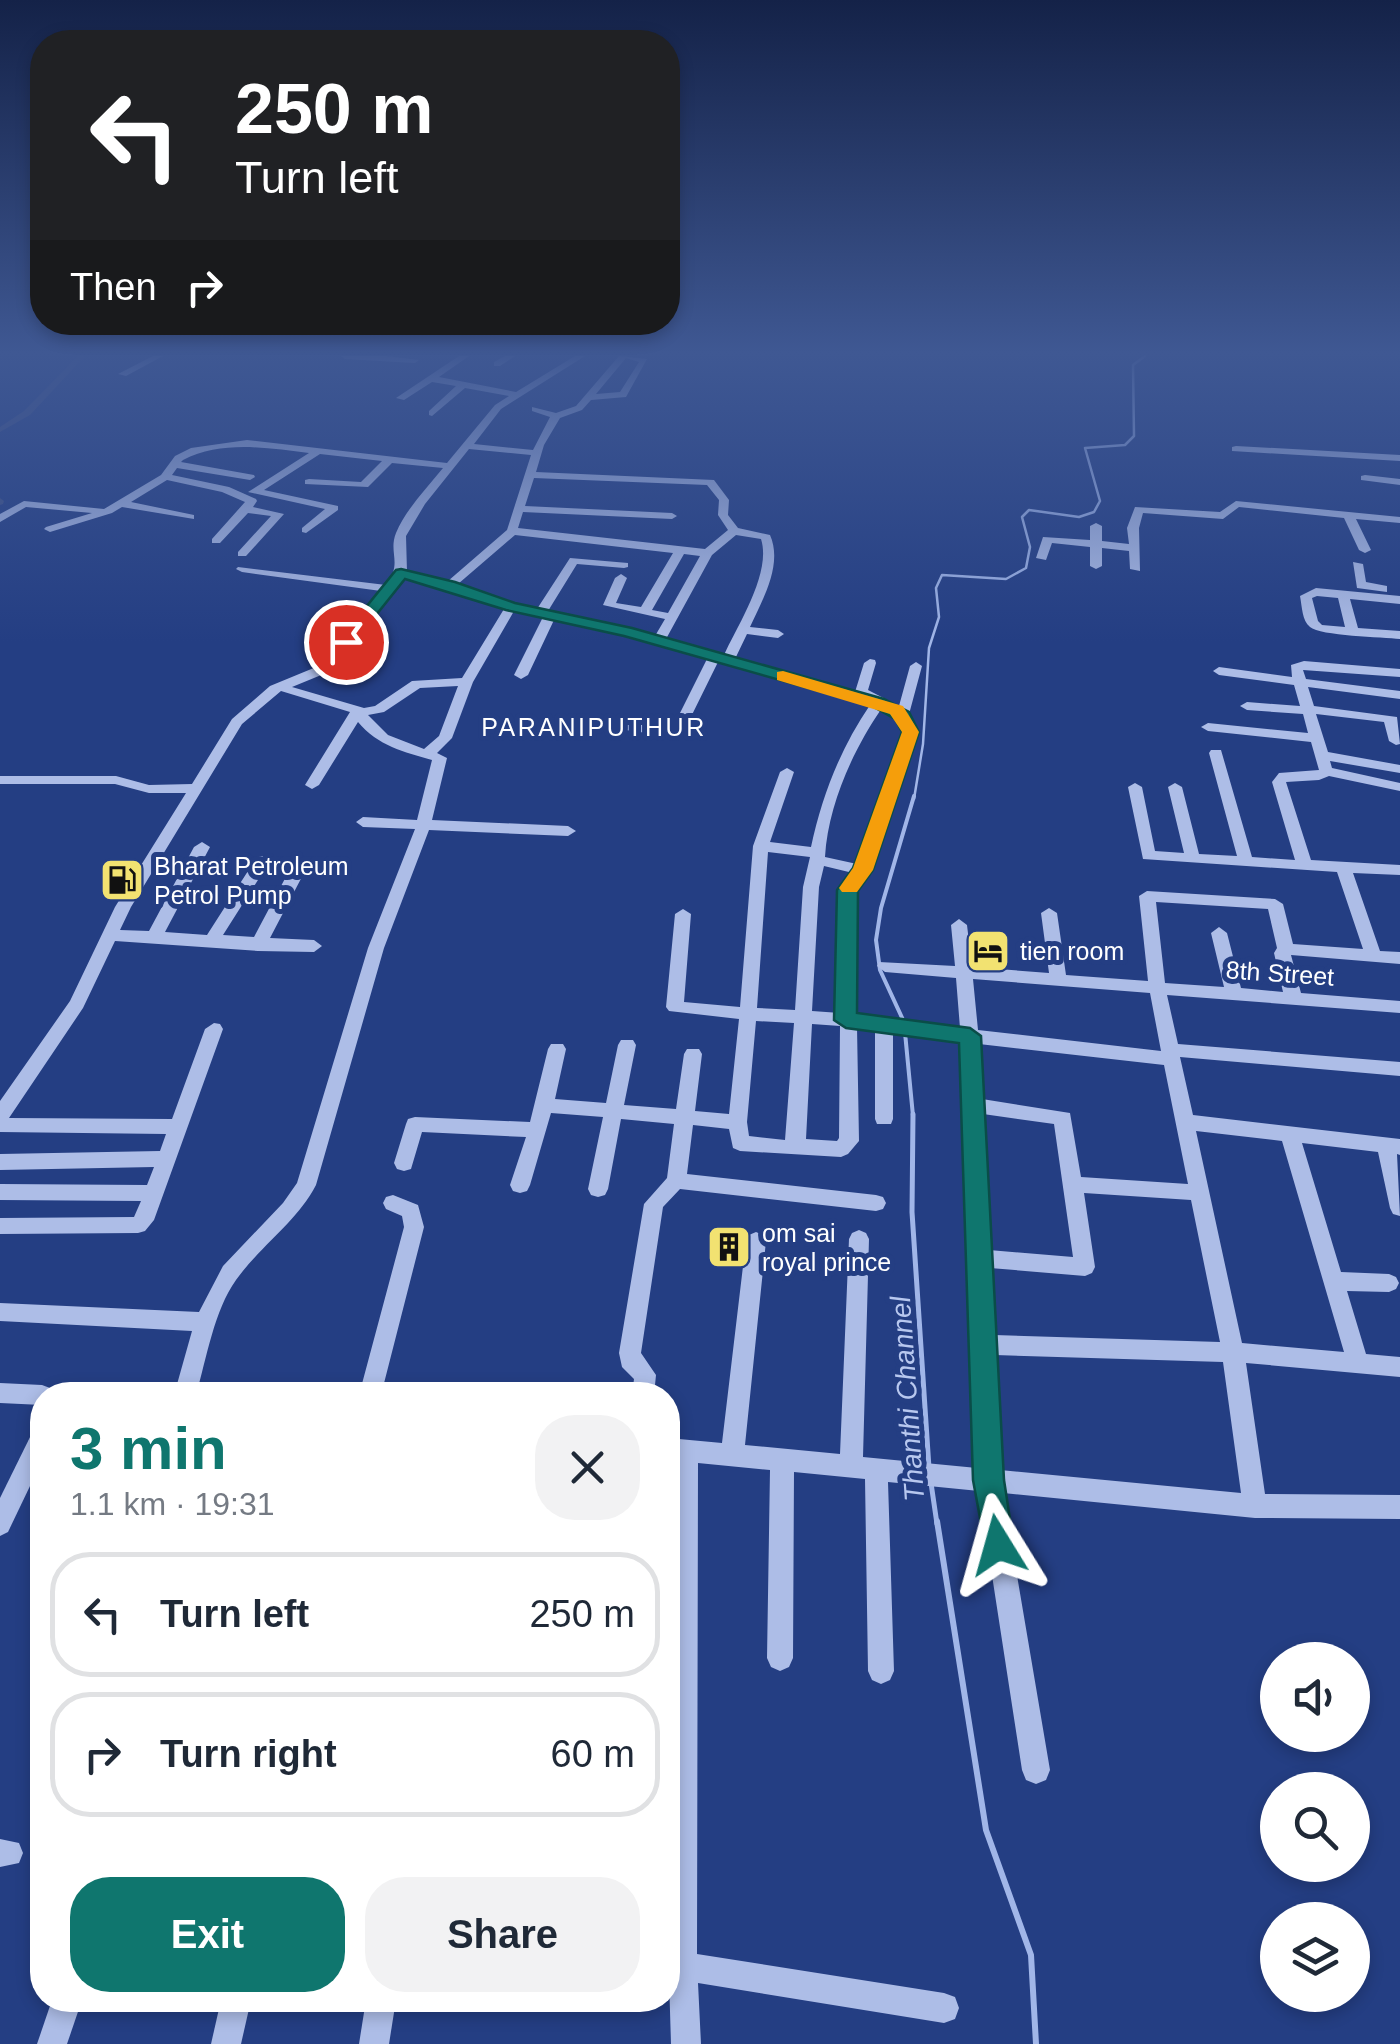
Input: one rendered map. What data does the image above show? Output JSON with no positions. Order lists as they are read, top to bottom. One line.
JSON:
{"streets":{"street":["8th Street"]},"districts":["PARANIPUTHUR"],"water":["Thanthi Channel"],"places":{"fuel station":["Bharat Petroleum Petrol Pump"],"hotel":["tien room"],"building":["om sai royal prince"]},"page":{"turn":["250 m","Turn left"],"then":"Then","heading":["3 min","1.1 km · 19:31"],"list":[{"name":"Turn left","value":"250 m"},{"name":"Turn right","value":"60 m"}],"buttons":["Exit","Share"]}}
